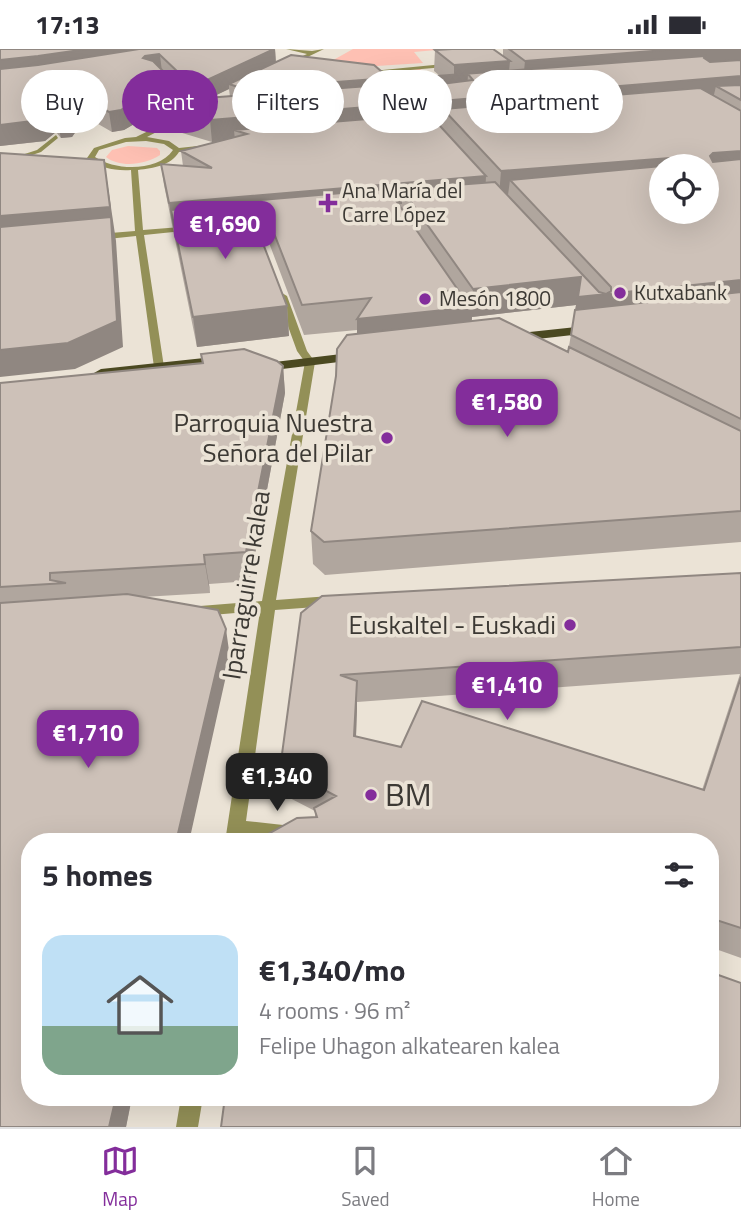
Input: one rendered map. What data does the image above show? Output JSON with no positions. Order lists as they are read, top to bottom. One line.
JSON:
{"streets":{"street":["Iparraguirre kalea"]},"places":{"health":["Ana María del Carre López"],"other":["Kutxabank","Mesón 1800","Parroquia Nuestra Señora del Pilar","Euskaltel - Euskadi","BM"]},"page":{"status":"17:13","chip":["Buy","Rent","Filters","New","Apartment"],"price":["€1,690","€1,580","€1,410","€1,710","€1,340"],"heading":"5 homes","list":[{"name":"€1,340/mo","note":"4 rooms · 96 m² · Felipe Uhagon alkatearen kalea"}],"tabs":["Map","Saved","Home"]}}
